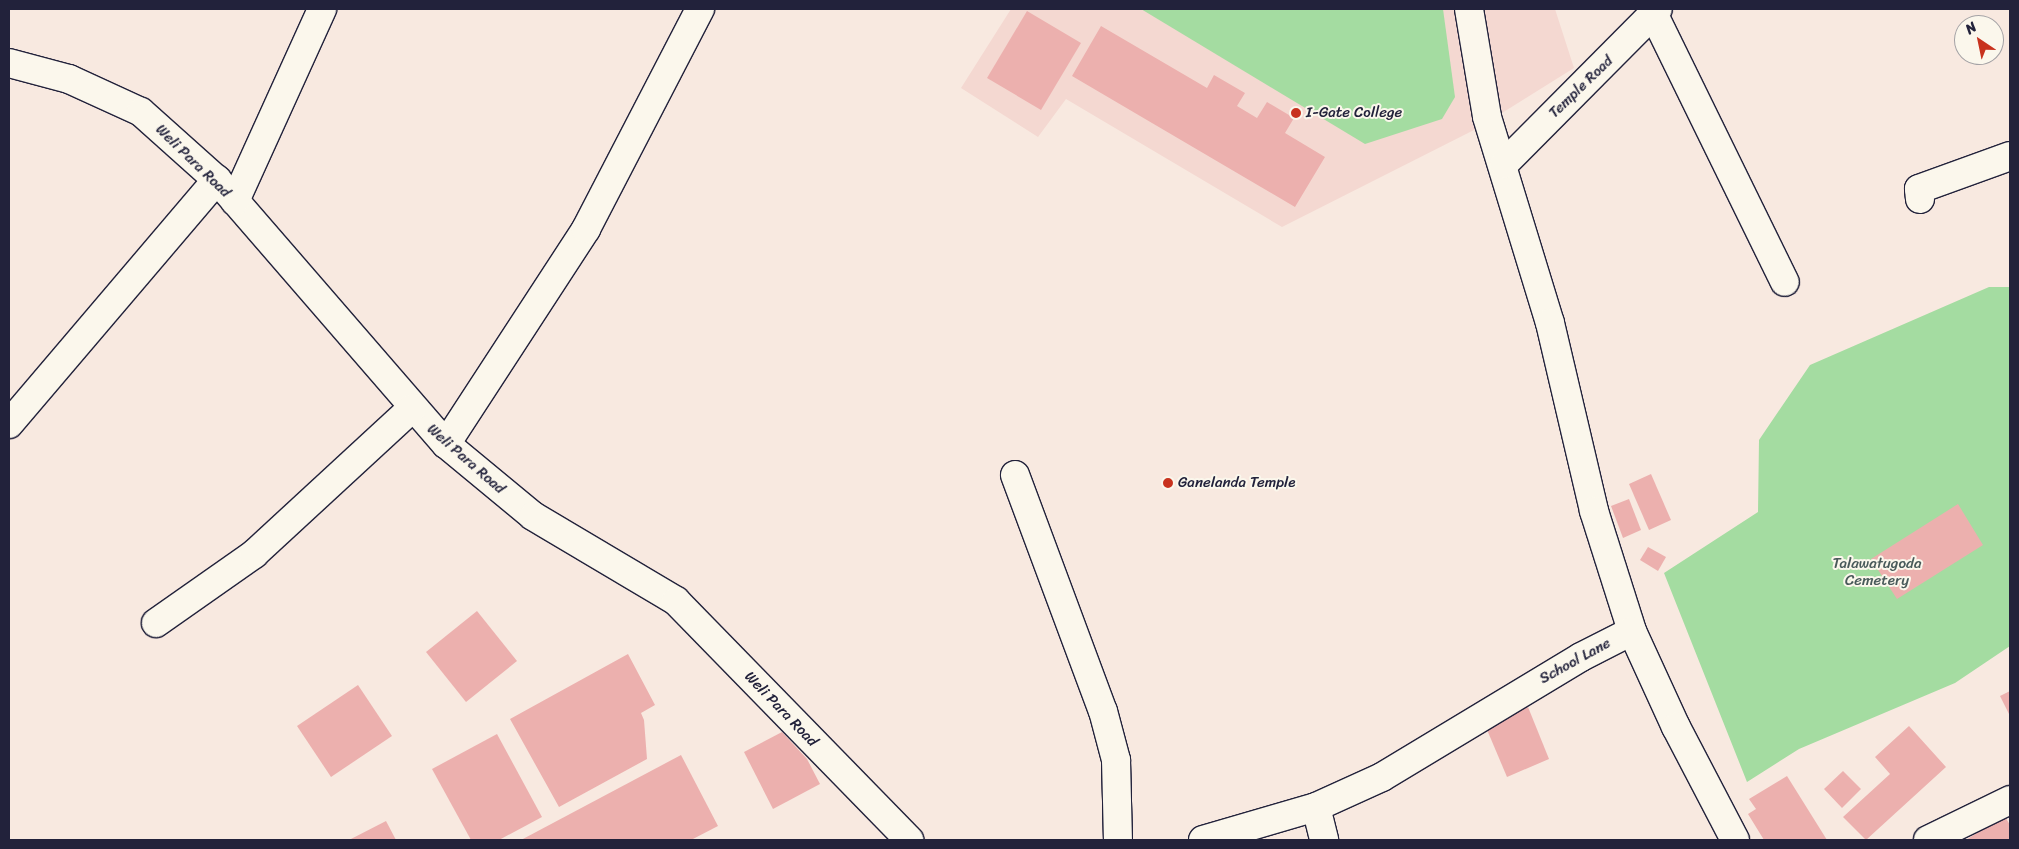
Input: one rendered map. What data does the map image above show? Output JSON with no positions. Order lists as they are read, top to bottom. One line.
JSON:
{"streets":{"street":["Temple Road","Weli Para Road","School Lane"]},"parks":["Talawatugoda Cemetery"],"places":["I-Gate College","Ganelanda Temple"],"north":"top left"}
